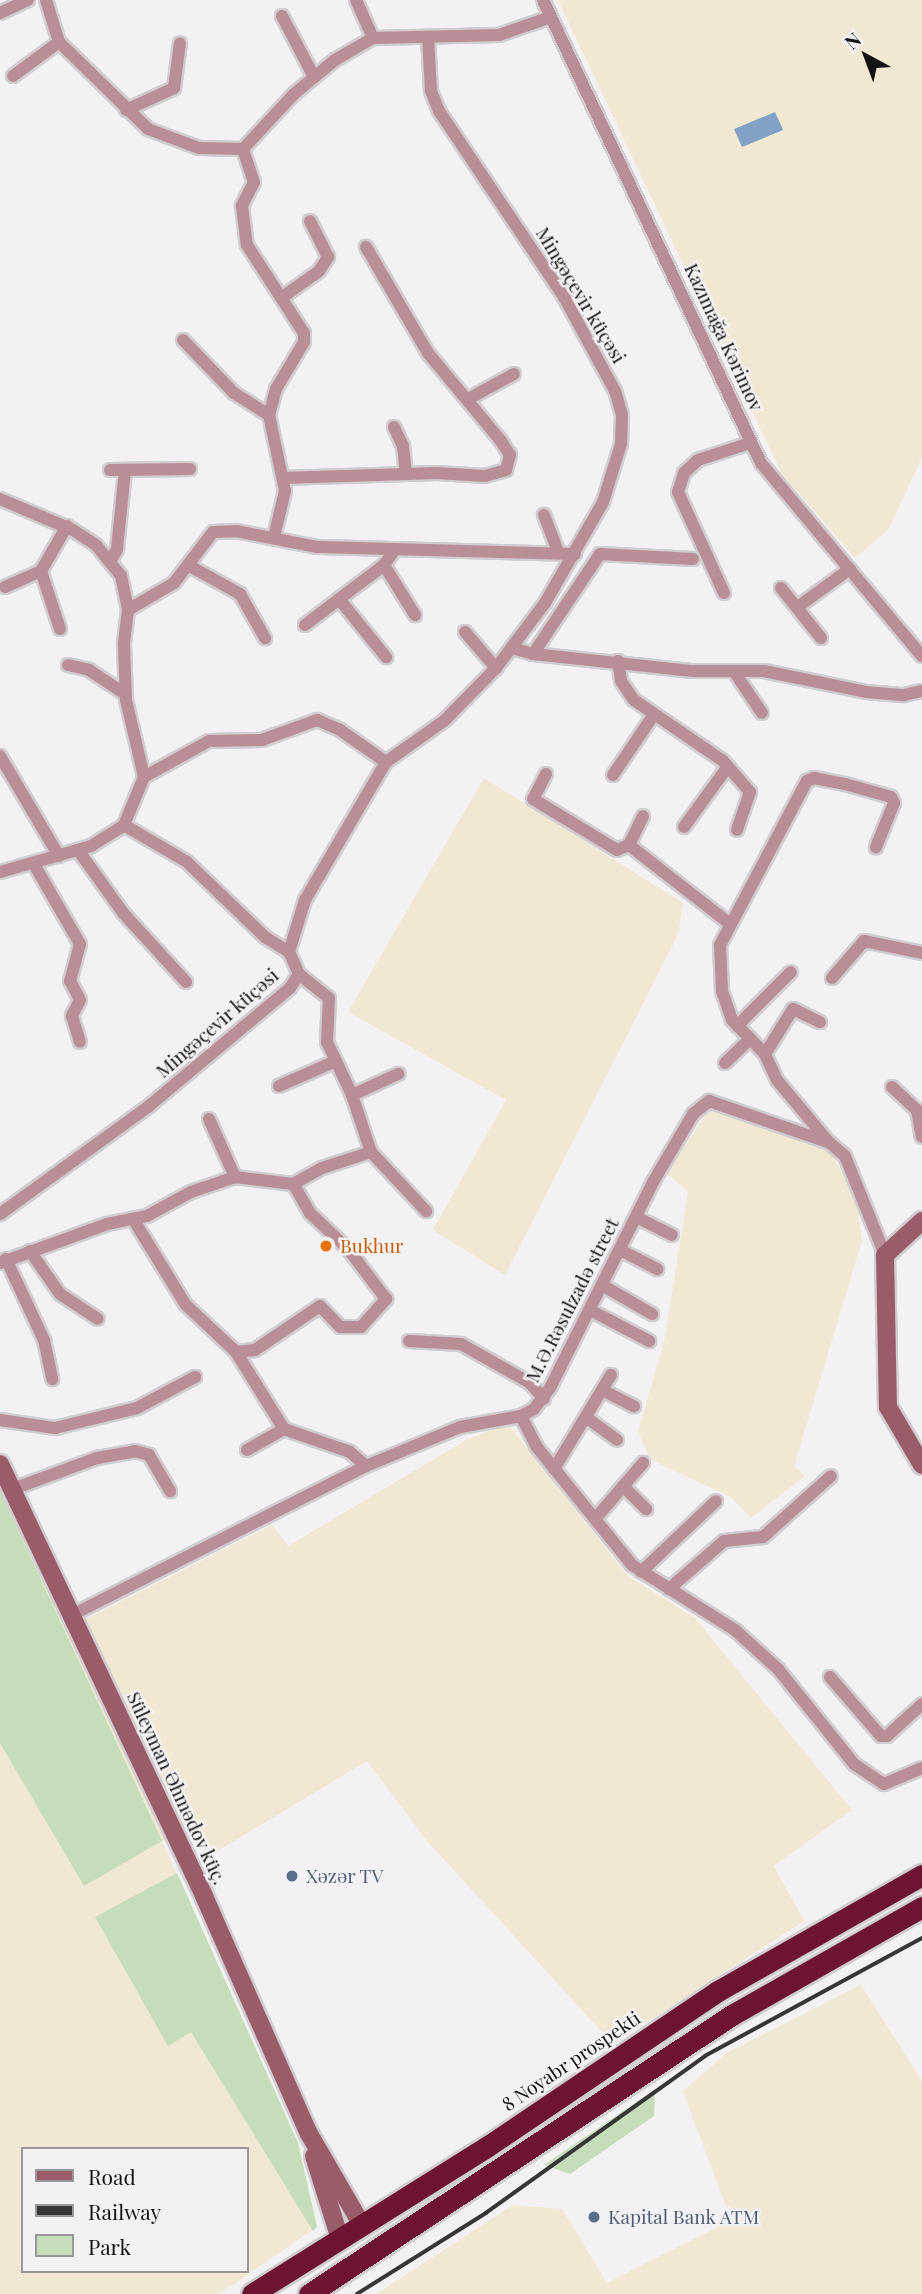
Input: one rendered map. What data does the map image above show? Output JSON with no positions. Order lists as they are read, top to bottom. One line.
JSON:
{"streets":{"highway":["8 Noyabr prospekti"],"street":["Mingəçevir küçəsi","Kazımağa Kərimov","M.Ə.Rəsulzadə street","Süleyman Əhmədov küç."]},"crossings":[["M.Ə.Rəsulzadə street","Süleyman Əhmədov küç."]],"places":["Bukhur","Xəzər TV","Kapital Bank ATM"],"legend":["Road","Railway","Park"],"north":"top left"}
